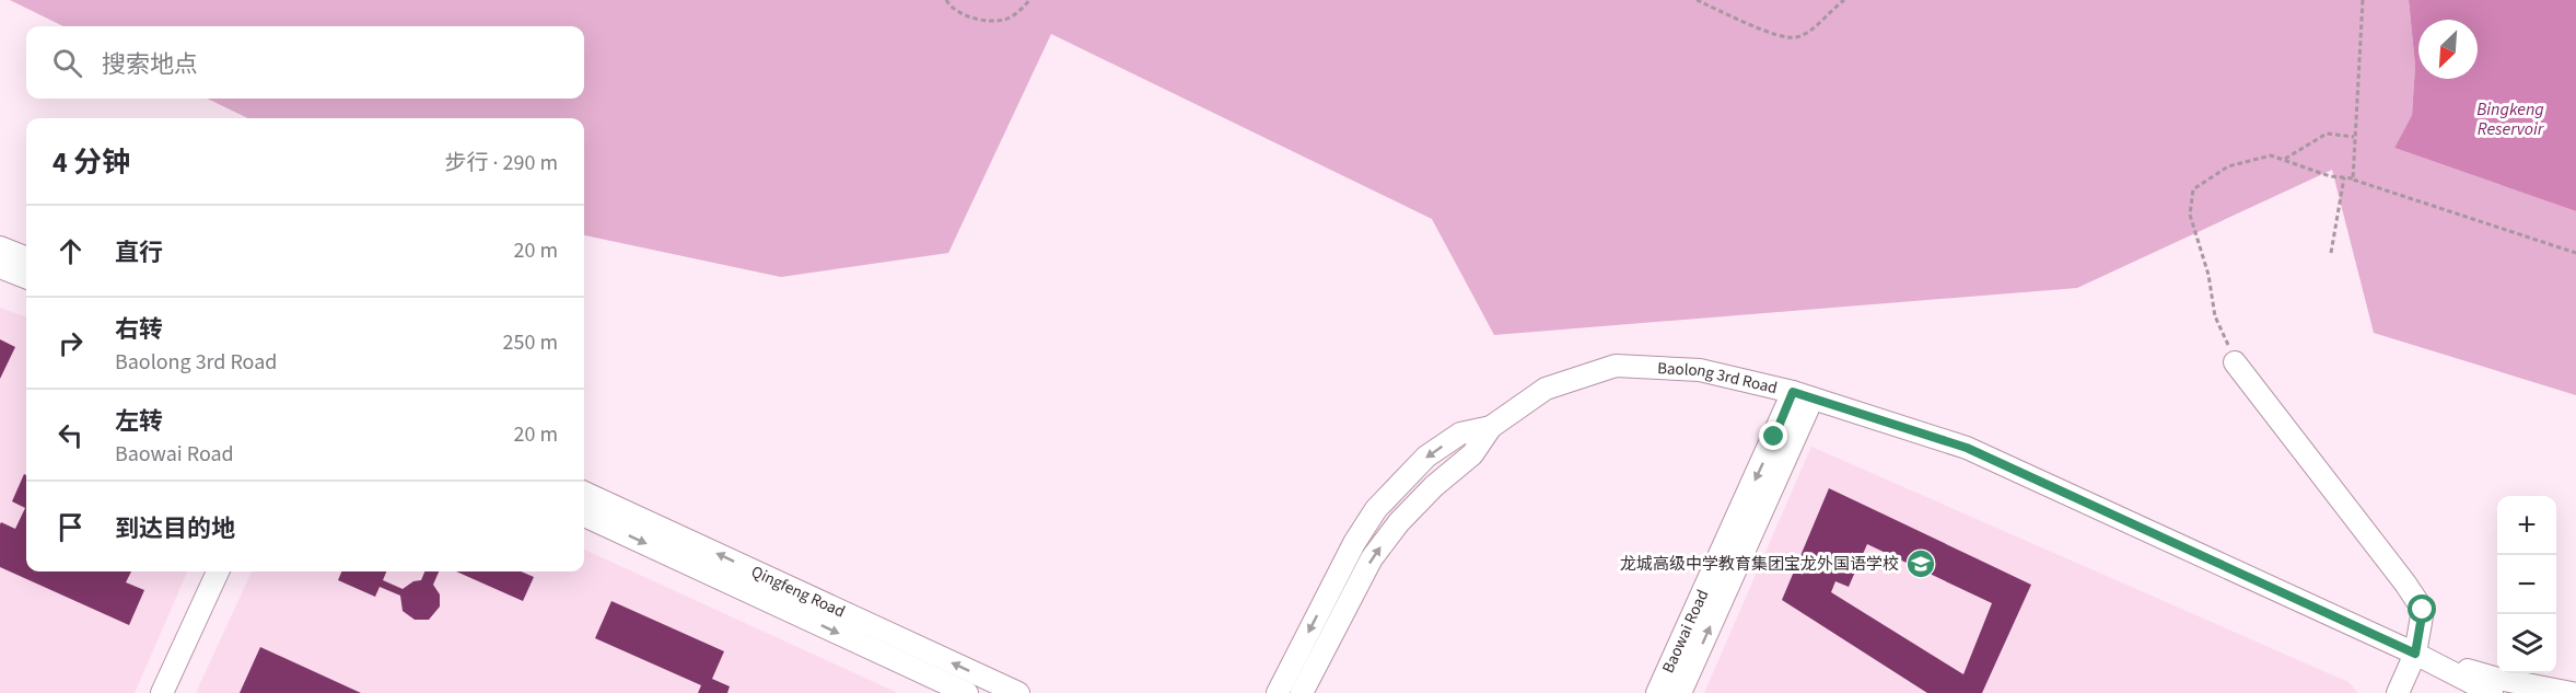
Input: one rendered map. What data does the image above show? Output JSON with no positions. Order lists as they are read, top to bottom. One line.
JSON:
{"streets":{"street":["Baolong 3rd Road","Qingfeng Road","Baowai Road"]},"crossings":[["Baolong 3rd Road","Baowai Road"]],"water":["Bingkeng Reservoir"],"places":{"school or university":["龙城高级中学教育集团宝龙外国语学校"]},"north":"bottom left","page":{"search":"搜索地点","heading":["4 分钟","步行 · 290 m"],"list":[["直行","20 m"],["右转","Baolong 3rd Road","250 m"],["左转","Baowai Road","20 m"],"到达目的地"],"map_buttons":["+","−"]}}
